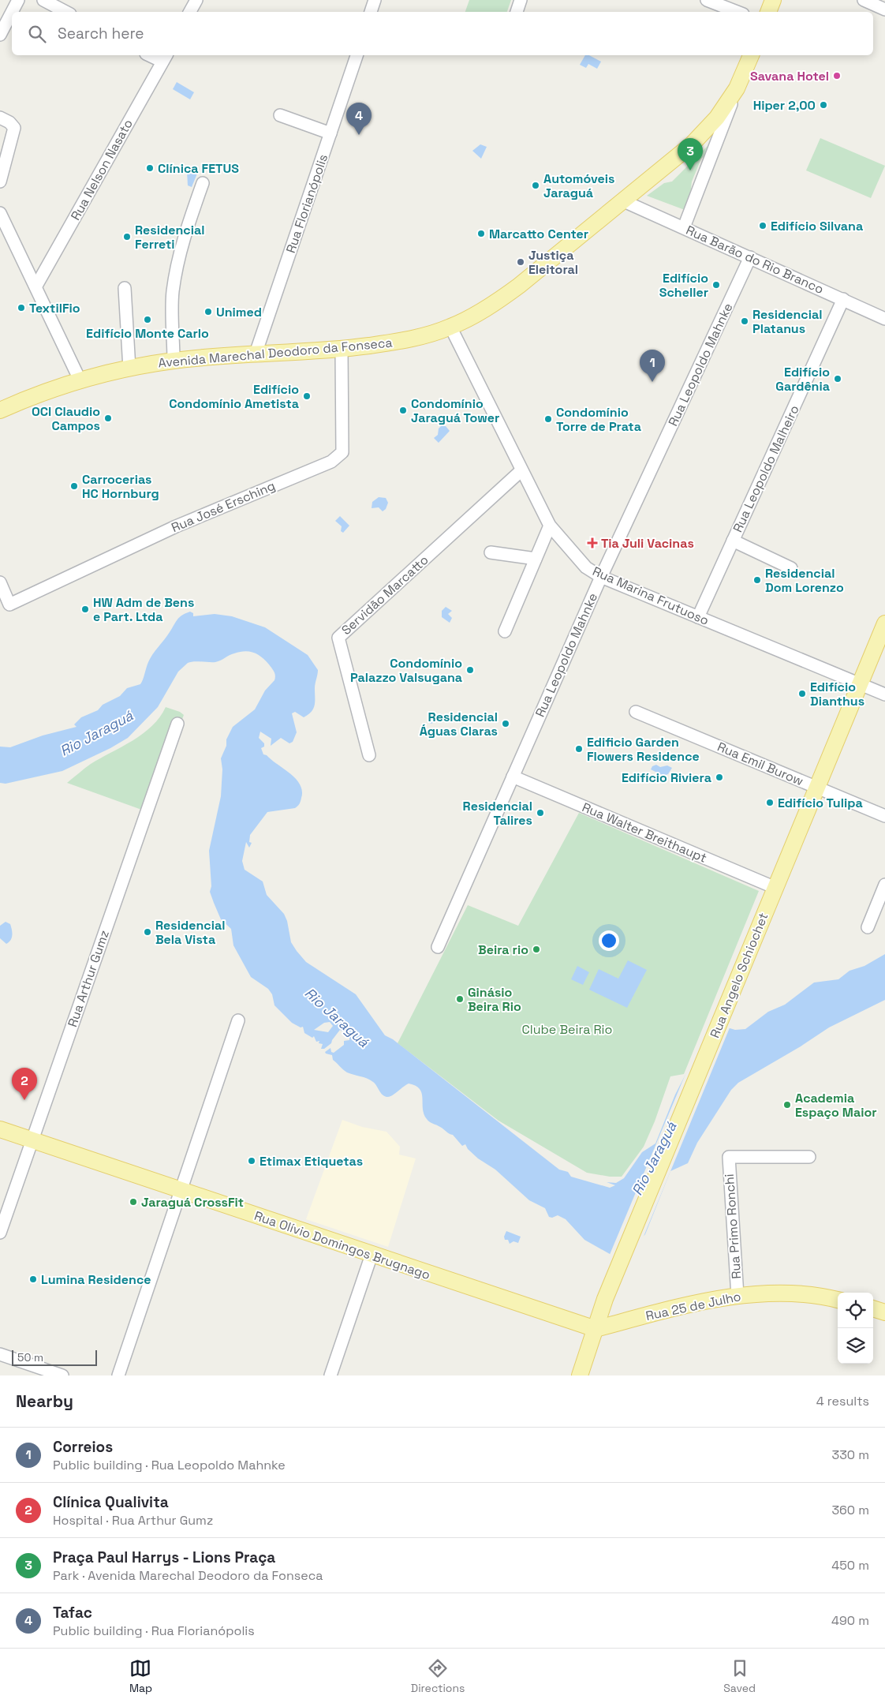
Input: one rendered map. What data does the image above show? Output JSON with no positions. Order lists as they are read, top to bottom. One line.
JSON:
{"streets":{"main road":["Avenida Marechal Deodoro da Fonseca","Rua Angelo Schiochet","Rua Olívio Domingos Brugnago","Rua 25 de Julho"],"street":["Rua Nelson Nasato","Rua Florianópolis","Rua Barão do Rio Branco","Rua Leopoldo Mahnke","Rua Leopoldo Malheiro","Rua José Ersching","Servidão Marcatto","Rua Marina Frutuoso","Rua Emil Burow","Rua Walter Breithaupt","Rua Arthur Gumz","Rua Primo Ronchi"]},"crossings":[["Rua Florianópolis","Avenida Marechal Deodoro da Fonseca"],["Rua Barão do Rio Branco","Avenida Marechal Deodoro da Fonseca"],["Rua Barão do Rio Branco","Rua Leopoldo Mahnke"],["Rua Barão do Rio Branco","Rua Leopoldo Malheiro"],["Avenida Marechal Deodoro da Fonseca","Rua José Ersching"],["Avenida Marechal Deodoro da Fonseca","Rua Marina Frutuoso"],["Rua Leopoldo Mahnke","Rua Marina Frutuoso"],["Rua Leopoldo Mahnke","Rua Walter Breithaupt"],["Rua Leopoldo Malheiro","Rua Marina Frutuoso"],["Servidão Marcatto","Rua Marina Frutuoso"],["Rua Marina Frutuoso","Rua Angelo Schiochet"],["Rua Emil Burow","Rua Angelo Schiochet"],["Rua Walter Breithaupt","Rua Angelo Schiochet"],["Rua Angelo Schiochet","Rua Olívio Domingos Brugnago"],["Rua Angelo Schiochet","Rua 25 de Julho"],["Rua Arthur Gumz","Rua Olívio Domingos Brugnago"],["Rua Primo Ronchi","Rua 25 de Julho"],["Rua Olívio Domingos Brugnago","Rua 25 de Julho"]],"water":["Rio Jaraguá"],"parks":["Clube Beira Rio"],"places":{"other":["Savana Hotel","Hiper 2,00","Clínica FETUS","Automóveis Jaraguá","Edifício Silvana","Marcatto Center","Residencial Ferreti","Justiça Eleitoral","Edifício Scheller","TextilFio","Unimed","Edifício Monte Carlo","Residencial Platanus","Edifício Gardênia","Edifício Condomínio Ametista","Condomínio Jaraguá Tower","OCI Claudio Campos","Condomínio Torre de Prata","Carrocerias HC Hornburg","Residencial Dom Lorenzo","HW Adm de Bens e Part. Ltda","Condomínio Palazzo Valsugana","Edifício Dianthus","Residencial Águas Claras","Edificio Garden Flowers Residence","Edifício Riviera","Edifício Tulipa","Residencial Talires","Residencial Bela Vista","Beira rio","Ginásio Beira Rio","Academia Espaço Maior","Etimax Etiquetas","Jaraguá CrossFit","Lumina Residence"],"health":["Tia Juli Vacinas"]},"scale_bar":"50 m","page":{"search":"Search here","pins":["4","3","1","2"],"scale":"50 m","heading":["Nearby","4 results"],"list":[{"mark":"1","name":"Correios","note":"Public building · Rua Leopoldo Mahnke","value":"330 m"},{"mark":"2","name":"Clínica Qualivita","note":"Hospital · Rua Arthur Gumz","value":"360 m"},{"mark":"3","name":"Praça Paul Harrys - Lions Praça","note":"Park · Avenida Marechal Deodoro da Fonseca","value":"450 m"},{"mark":"4","name":"Tafac","note":"Public building · Rua Florianópolis","value":"490 m"}],"nav":["Map","Directions","Saved"]}}
